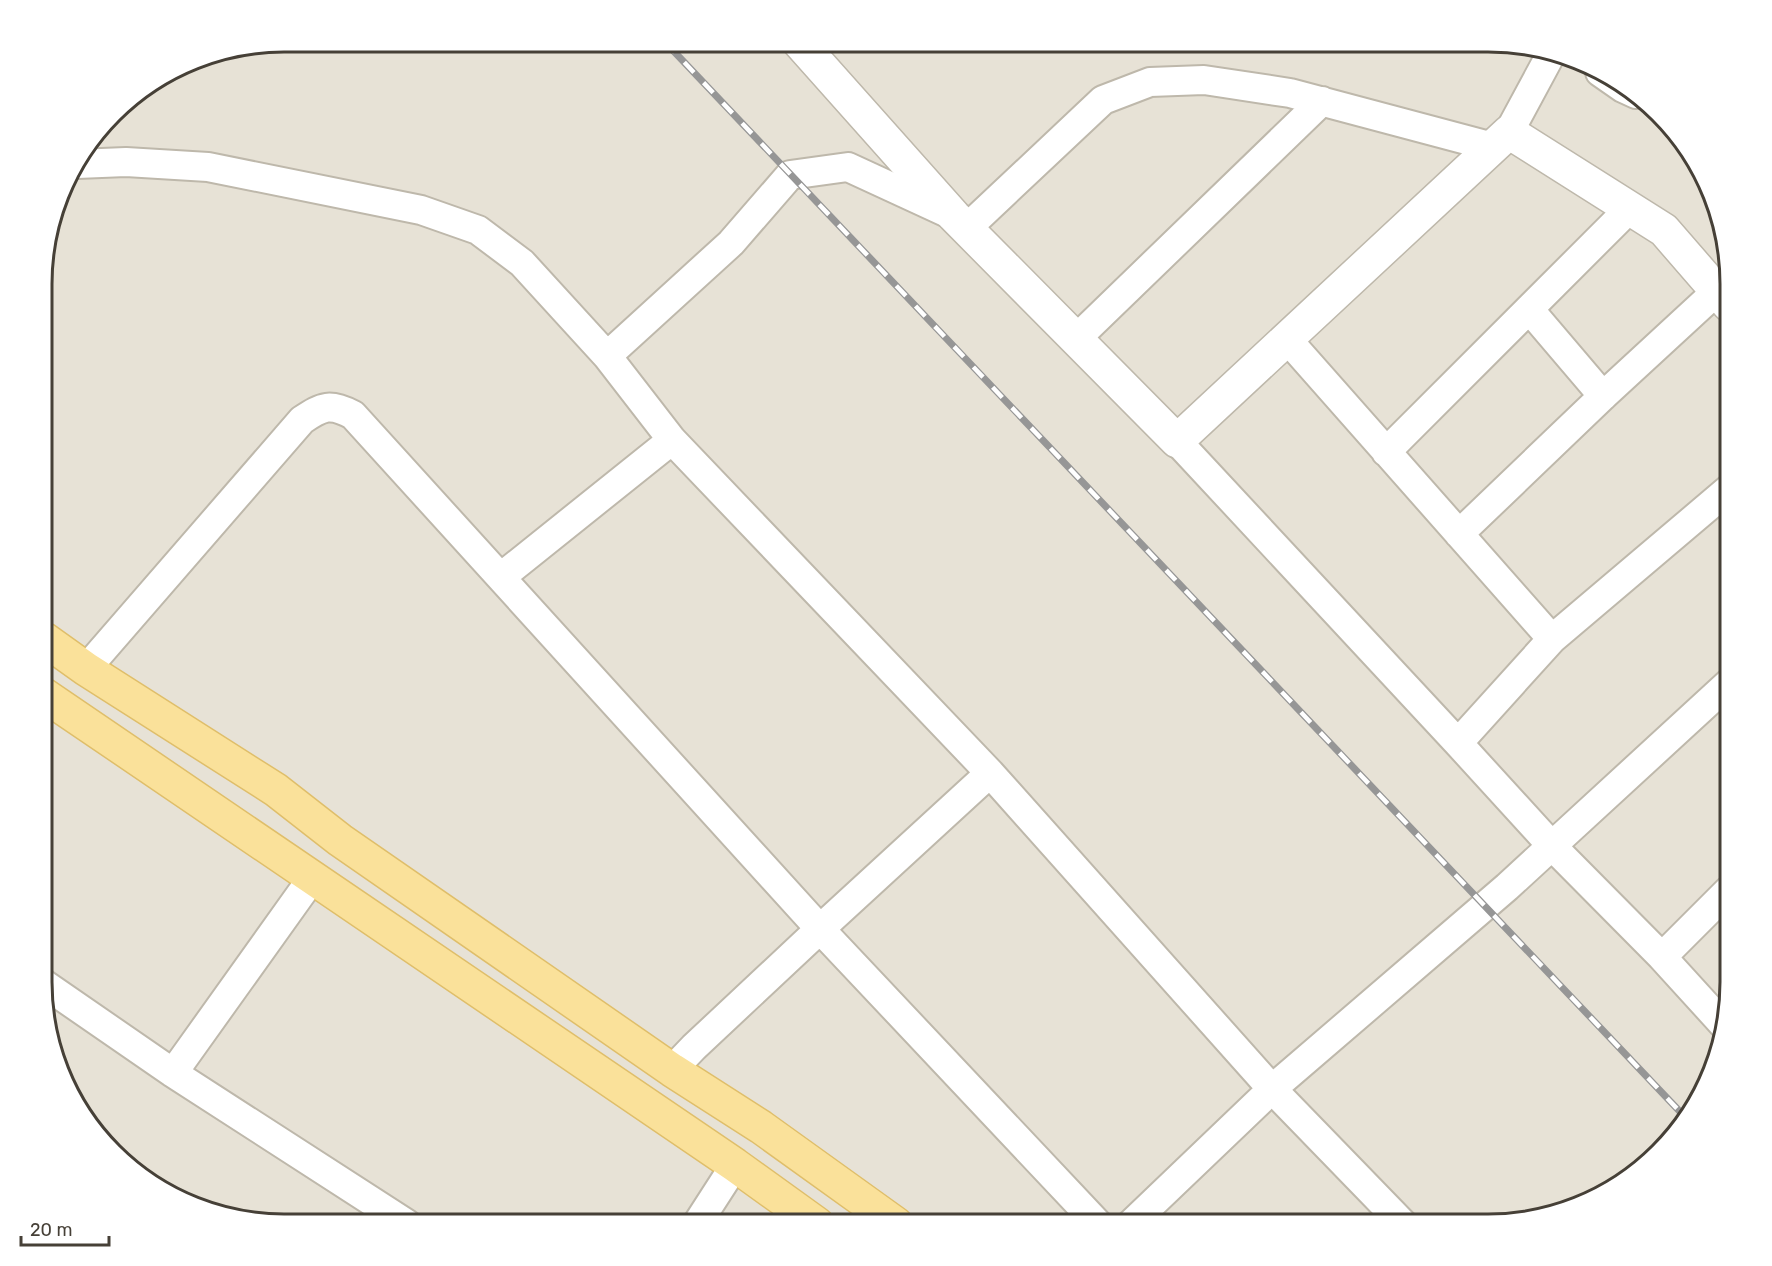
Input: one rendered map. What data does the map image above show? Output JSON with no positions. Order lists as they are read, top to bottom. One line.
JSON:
{"scale_bar":"20 m"}
